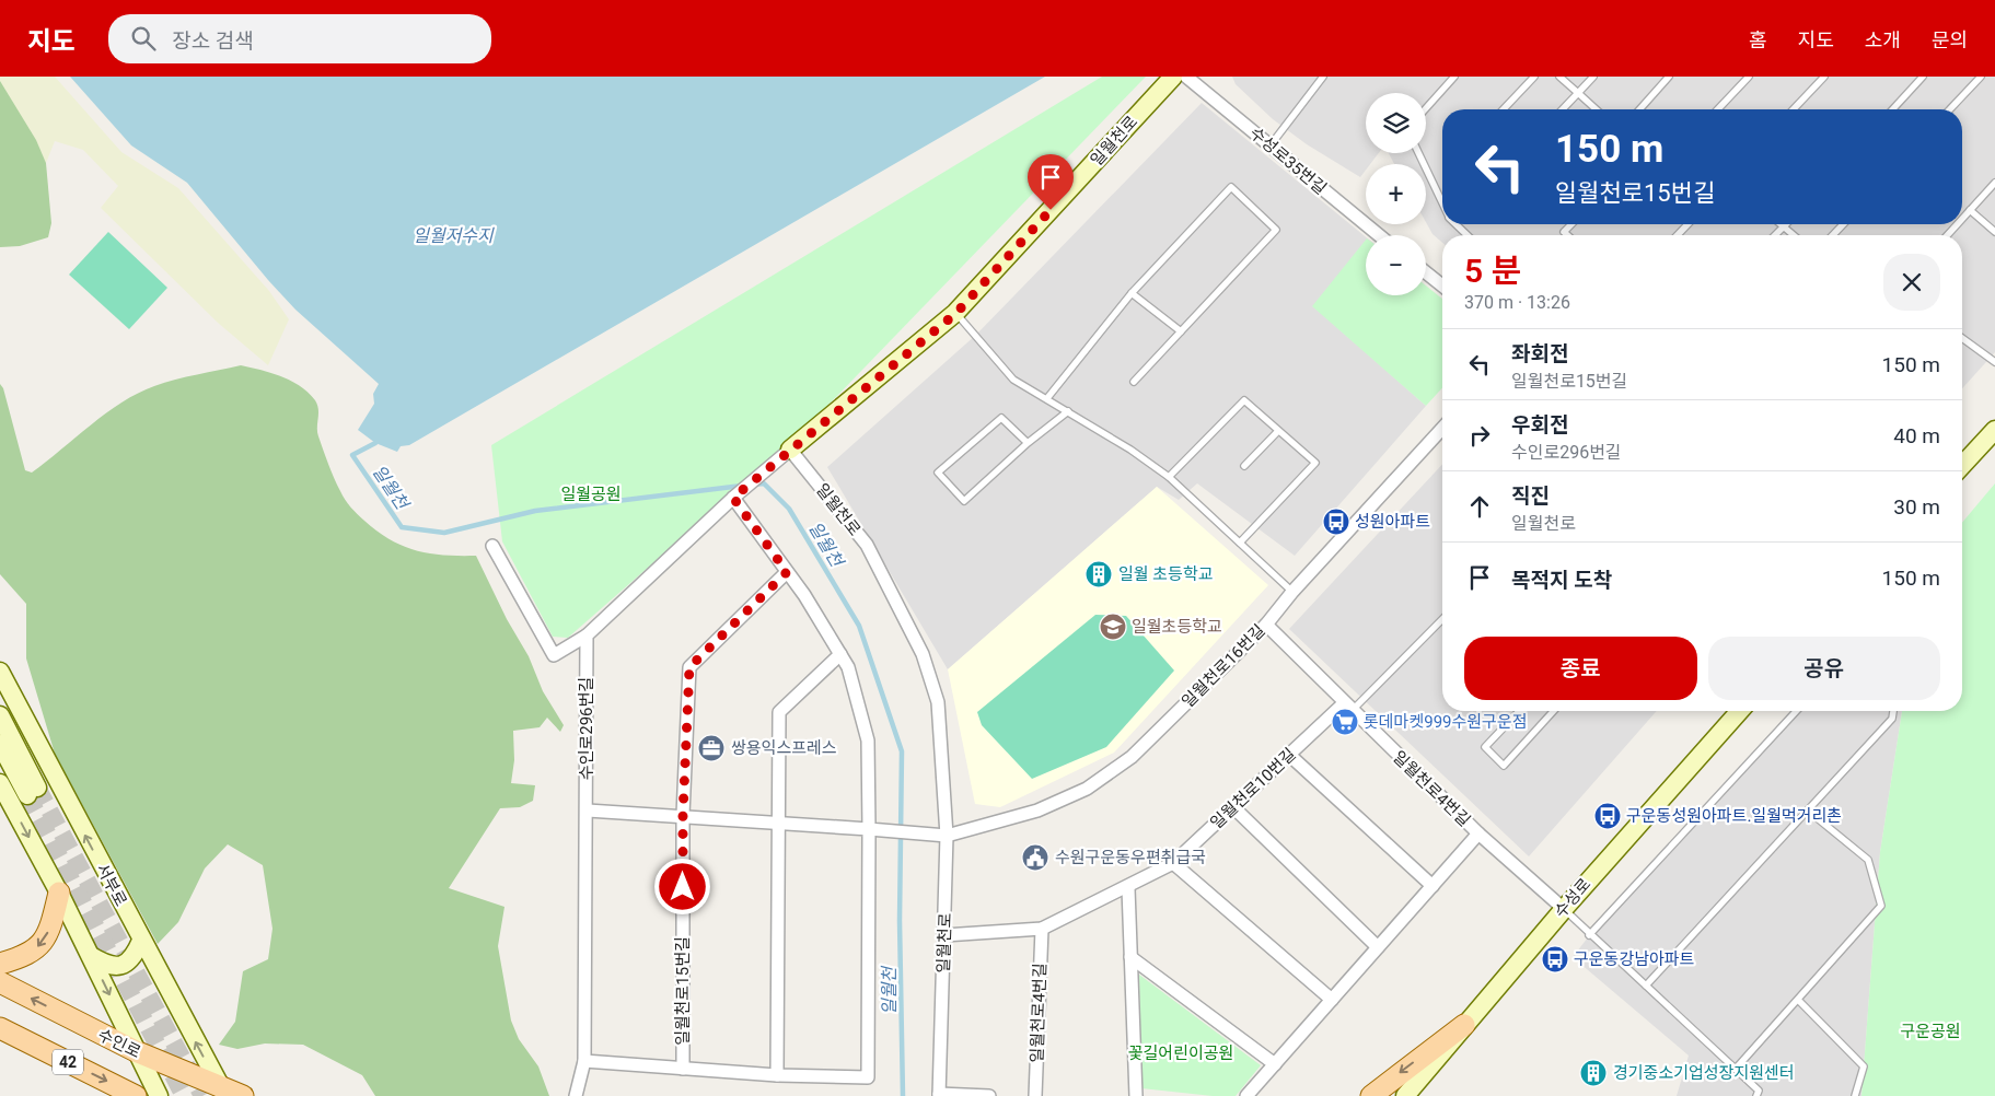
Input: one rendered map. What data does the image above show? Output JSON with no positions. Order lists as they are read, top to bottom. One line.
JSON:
{"streets":{"main road":["수인로","42"],"street":["일월천로","수성로35번길","일월천로16번길","수인로296번길","일월천로10번길","일월천로4번길","서부로","수성로","일월천로15번길"]},"crossings":[["일월천로","일월천로16번길"],["일월천로","일월천로10번길"],["일월천로16번길","일월천로4번길"],["수인로296번길","일월천로15번길"],["일월천로10번길","일월천로4번길"],["서부로","수인로"]],"water":["일월저수지","일월천"],"parks":["일월공원","구운공원","꽃길어린이공원"],"places":{"bus stop":["성원아파트","구운동성원아파트.일월먹거리촌","구운동강남아파트"],"building":["일월 초등학교","경기중소기업성장지원센터"],"school or university":["일월초등학교"],"supermarket":["롯데마켓999수원구운점"],"office":["쌍용익스프레스"],"public building":["수원구운동우편취급국"]},"page":{"header":"지도","search":"장소 검색","nav":["홈","지도","소개","문의"],"map_buttons":["+","−"],"turn":["150 m","일월천로15번길"],"heading":["5 분","370 m · 13:26"],"list":[{"name":"좌회전","note":"일월천로15번길","value":"150 m"},{"name":"우회전","note":"수인로296번길","value":"40 m"},{"name":"직진","note":"일월천로","value":"30 m"},{"name":"목적지 도착","value":"150 m"}],"buttons":["종료","공유"]}}
